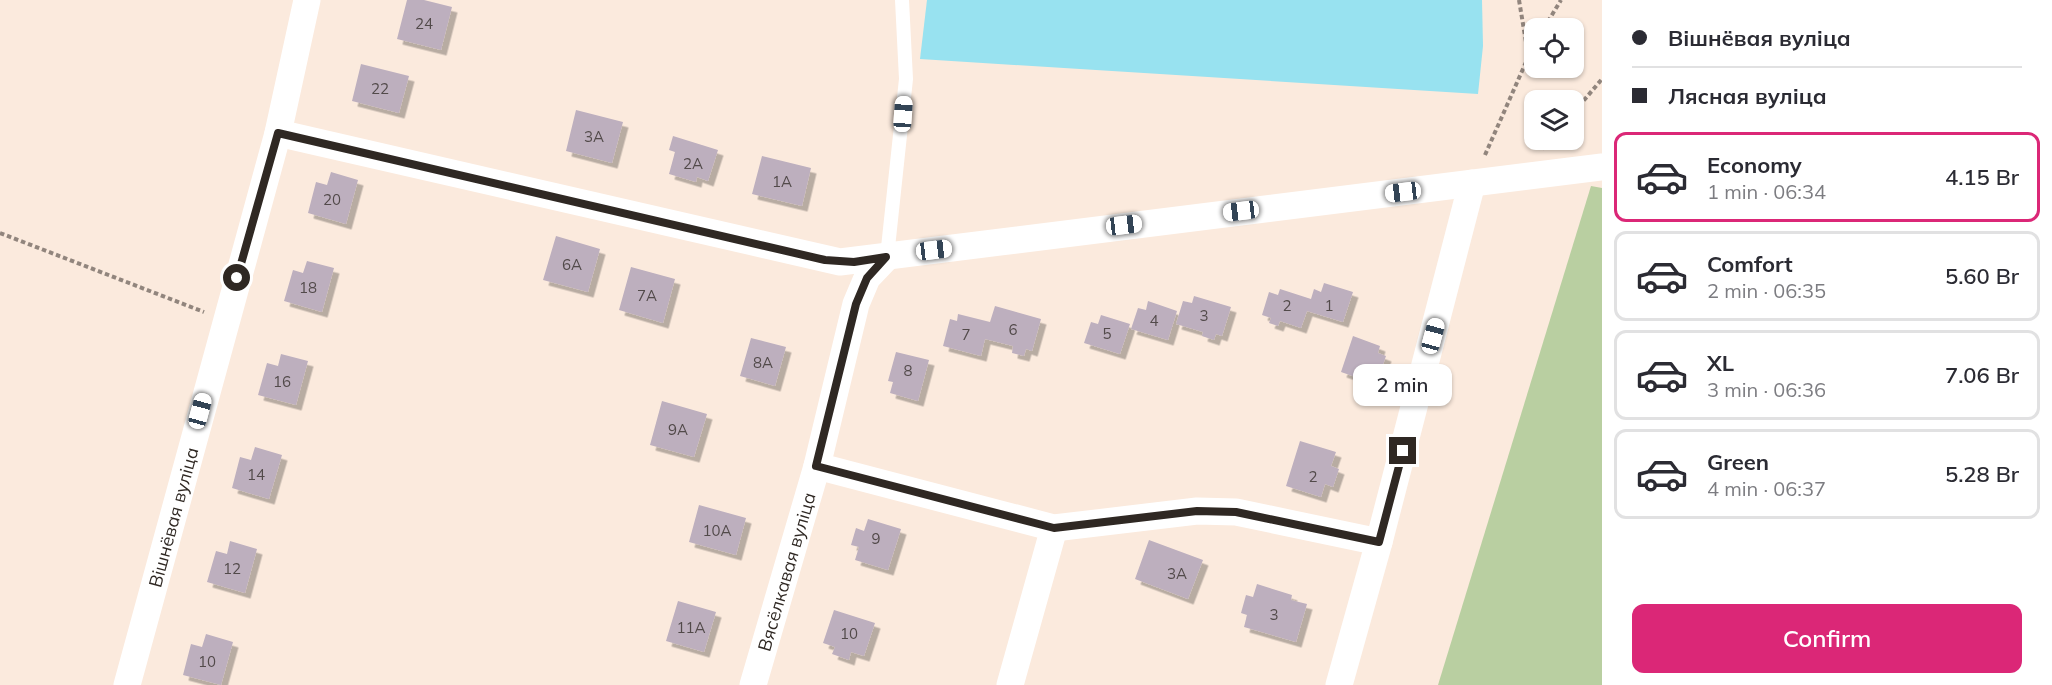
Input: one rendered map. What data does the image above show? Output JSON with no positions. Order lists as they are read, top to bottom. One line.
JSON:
{"streets":{"street":["Вішнёвая вуліца","Вясёлкавая вуліца"]},"house_numbers":["24","22","3А","2А","1А","20","6А","18","7А","2","1","3","4","6","5","7","8А","8","16","9А","14","2","10А","9","12","3А","3","11А","10","10"],"page":{"banner":["Вішнёвая вуліца","Лясная вуліца"],"list":[{"name":"Economy","note":"1 min · 06:34","value":"4.15 Br"},{"name":"Comfort","note":"2 min · 06:35","value":"5.60 Br"},{"name":"XL","note":"3 min · 06:36","value":"7.06 Br"},{"name":"Green","note":"4 min · 06:37","value":"5.28 Br"}],"bubble":"2 min","buttons":"Confirm"}}
